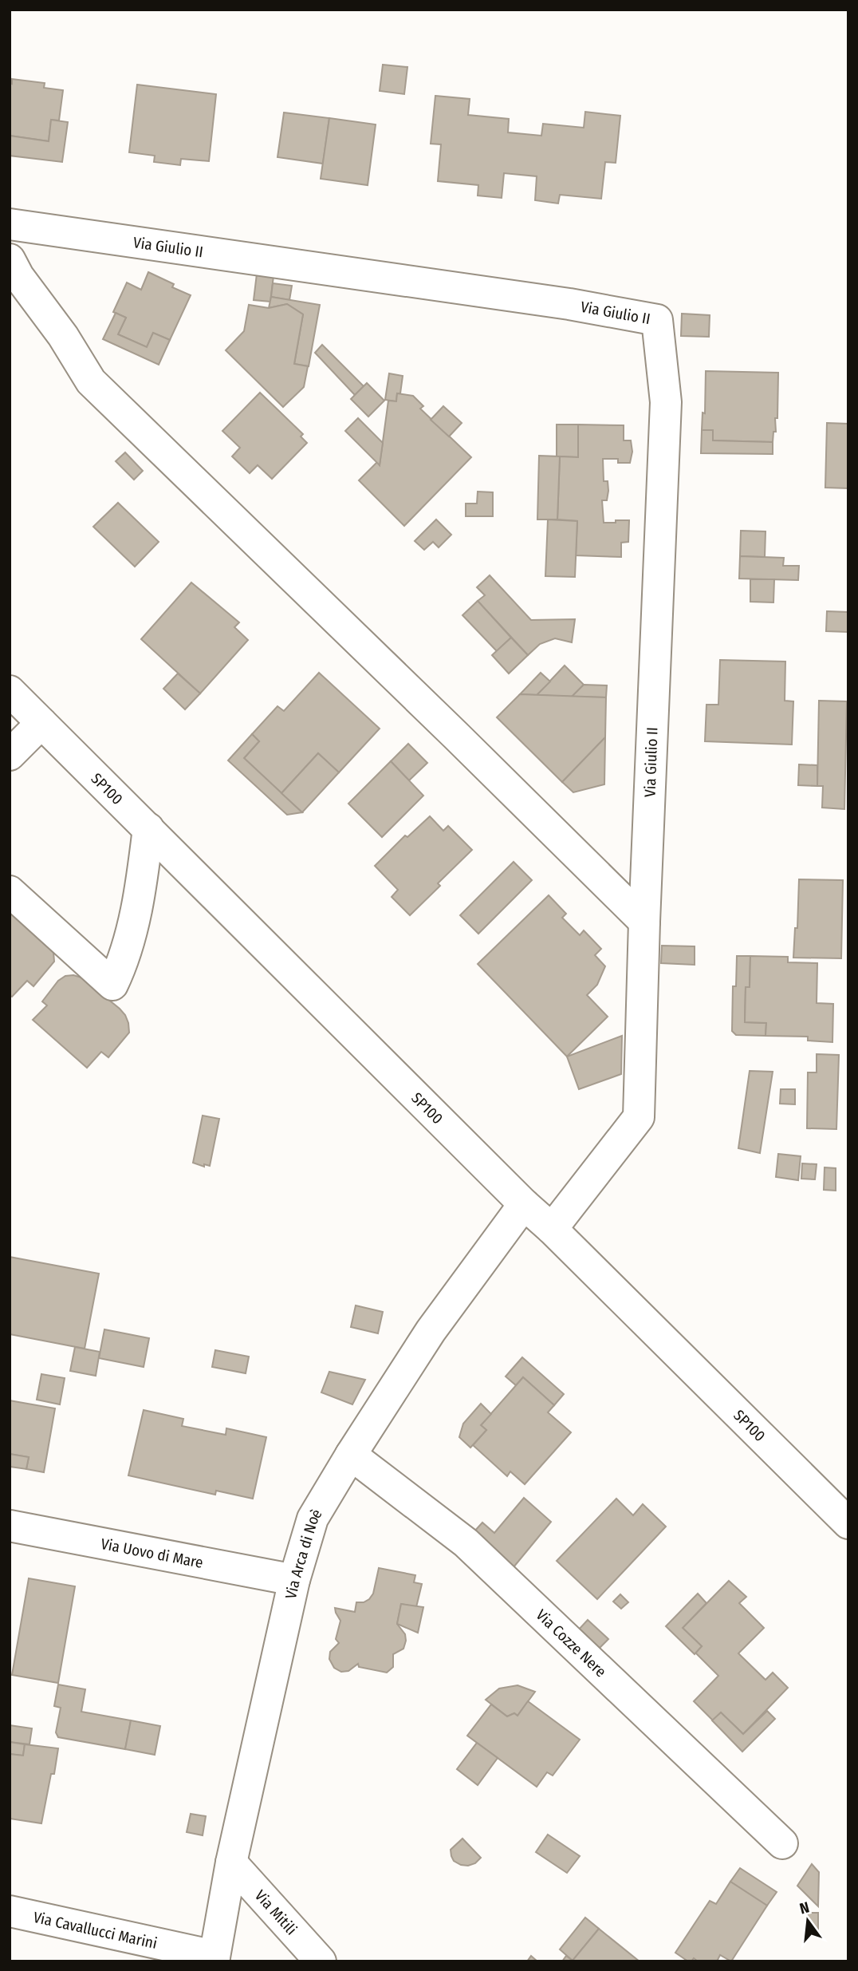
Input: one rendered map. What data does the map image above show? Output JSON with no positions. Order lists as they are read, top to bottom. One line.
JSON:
{"streets":{"street":["Via Giulio II","SP100","Via Uovo di Mare","Via Arca di Noè","Via Cozze Nere","Via Mitili","Via Cavallucci Marini"]},"crossings":[["Via Giulio II","SP100"],["SP100","Via Arca di Noè"],["Via Uovo di Mare","Via Arca di Noè"],["Via Arca di Noè","Via Cozze Nere"],["Via Arca di Noè","Via Mitili"],["Via Arca di Noè","Via Cavallucci Marini"]],"north":"top"}
